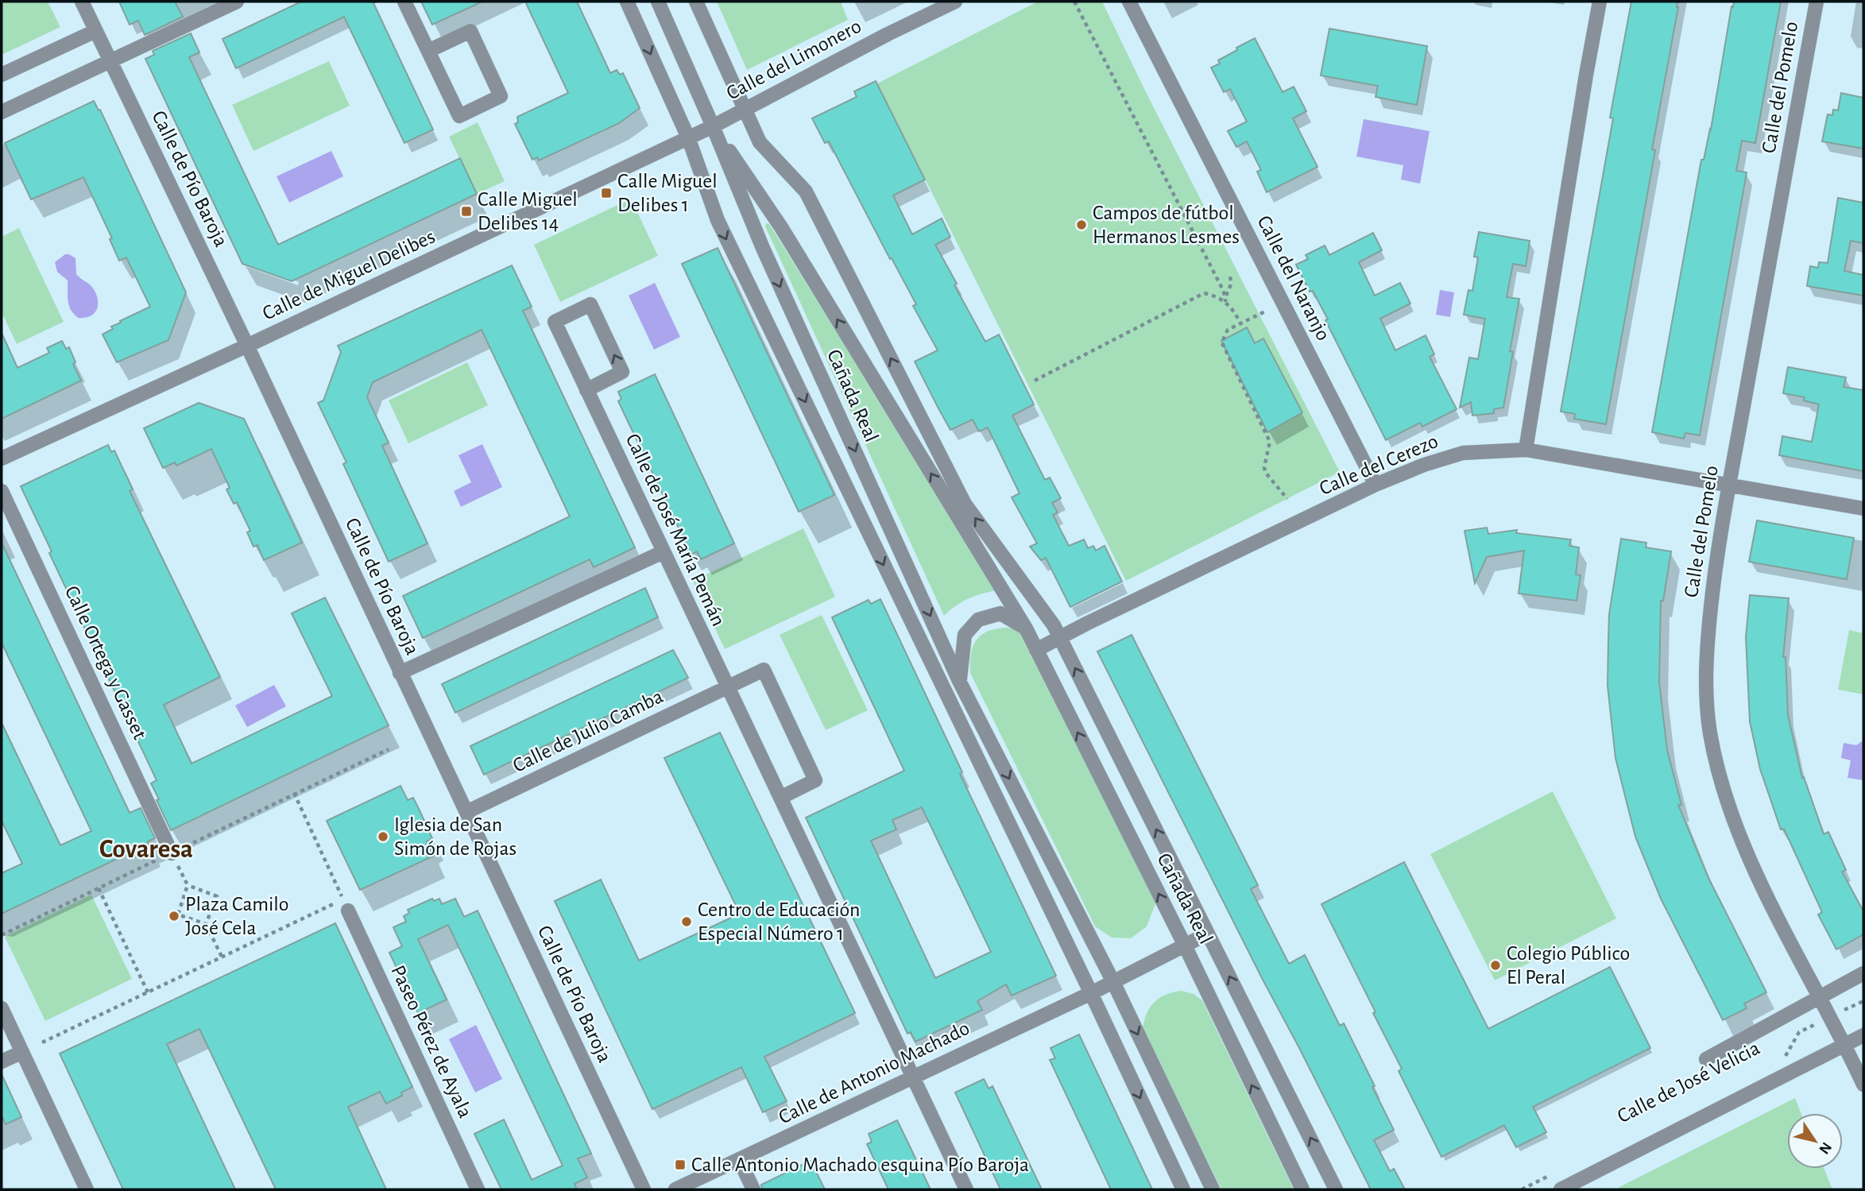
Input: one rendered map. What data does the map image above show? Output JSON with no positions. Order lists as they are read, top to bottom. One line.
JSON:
{"streets":{"street":["Calle del Limonero","Calle del Pomelo","Calle de Pío Baroja","Calle de Miguel Delibes","Calle del Naranjo","Cañada Real","Calle del Cerezo","Calle de José María Pemán","Calle Ortega y Gasset","Calle de Julio Camba","Paseo Pérez de Ayala","Calle de Antonio Machado","Calle de José Velicia"]},"crossings":[["Calle del Limonero","Calle de Miguel Delibes"],["Calle del Limonero","Cañada Real"],["Calle del Pomelo","Calle del Cerezo"],["Calle del Pomelo","Calle de José Velicia"],["Calle de Pío Baroja","Calle de Miguel Delibes"],["Calle de Pío Baroja","Calle de Julio Camba"],["Calle de Miguel Delibes","Cañada Real"],["Calle del Naranjo","Calle del Cerezo"],["Cañada Real","Calle del Cerezo"],["Cañada Real","Calle de Antonio Machado"],["Calle de José María Pemán","Calle de Julio Camba"],["Calle de José María Pemán","Calle de Antonio Machado"]],"districts":["Covaresa"],"places":{"transit":["Calle Miguel Delibes 1","Calle Miguel Delibes 14","Calle Antonio Machado esquina Pío Baroja"],"other":["Campos de fútbol Hermanos Lesmes","Iglesia de San Simón de Rojas","Plaza Camilo José Cela","Centro de Educación Especial Número 1","Colegio Público El Peral"]},"north":"bottom right"}
